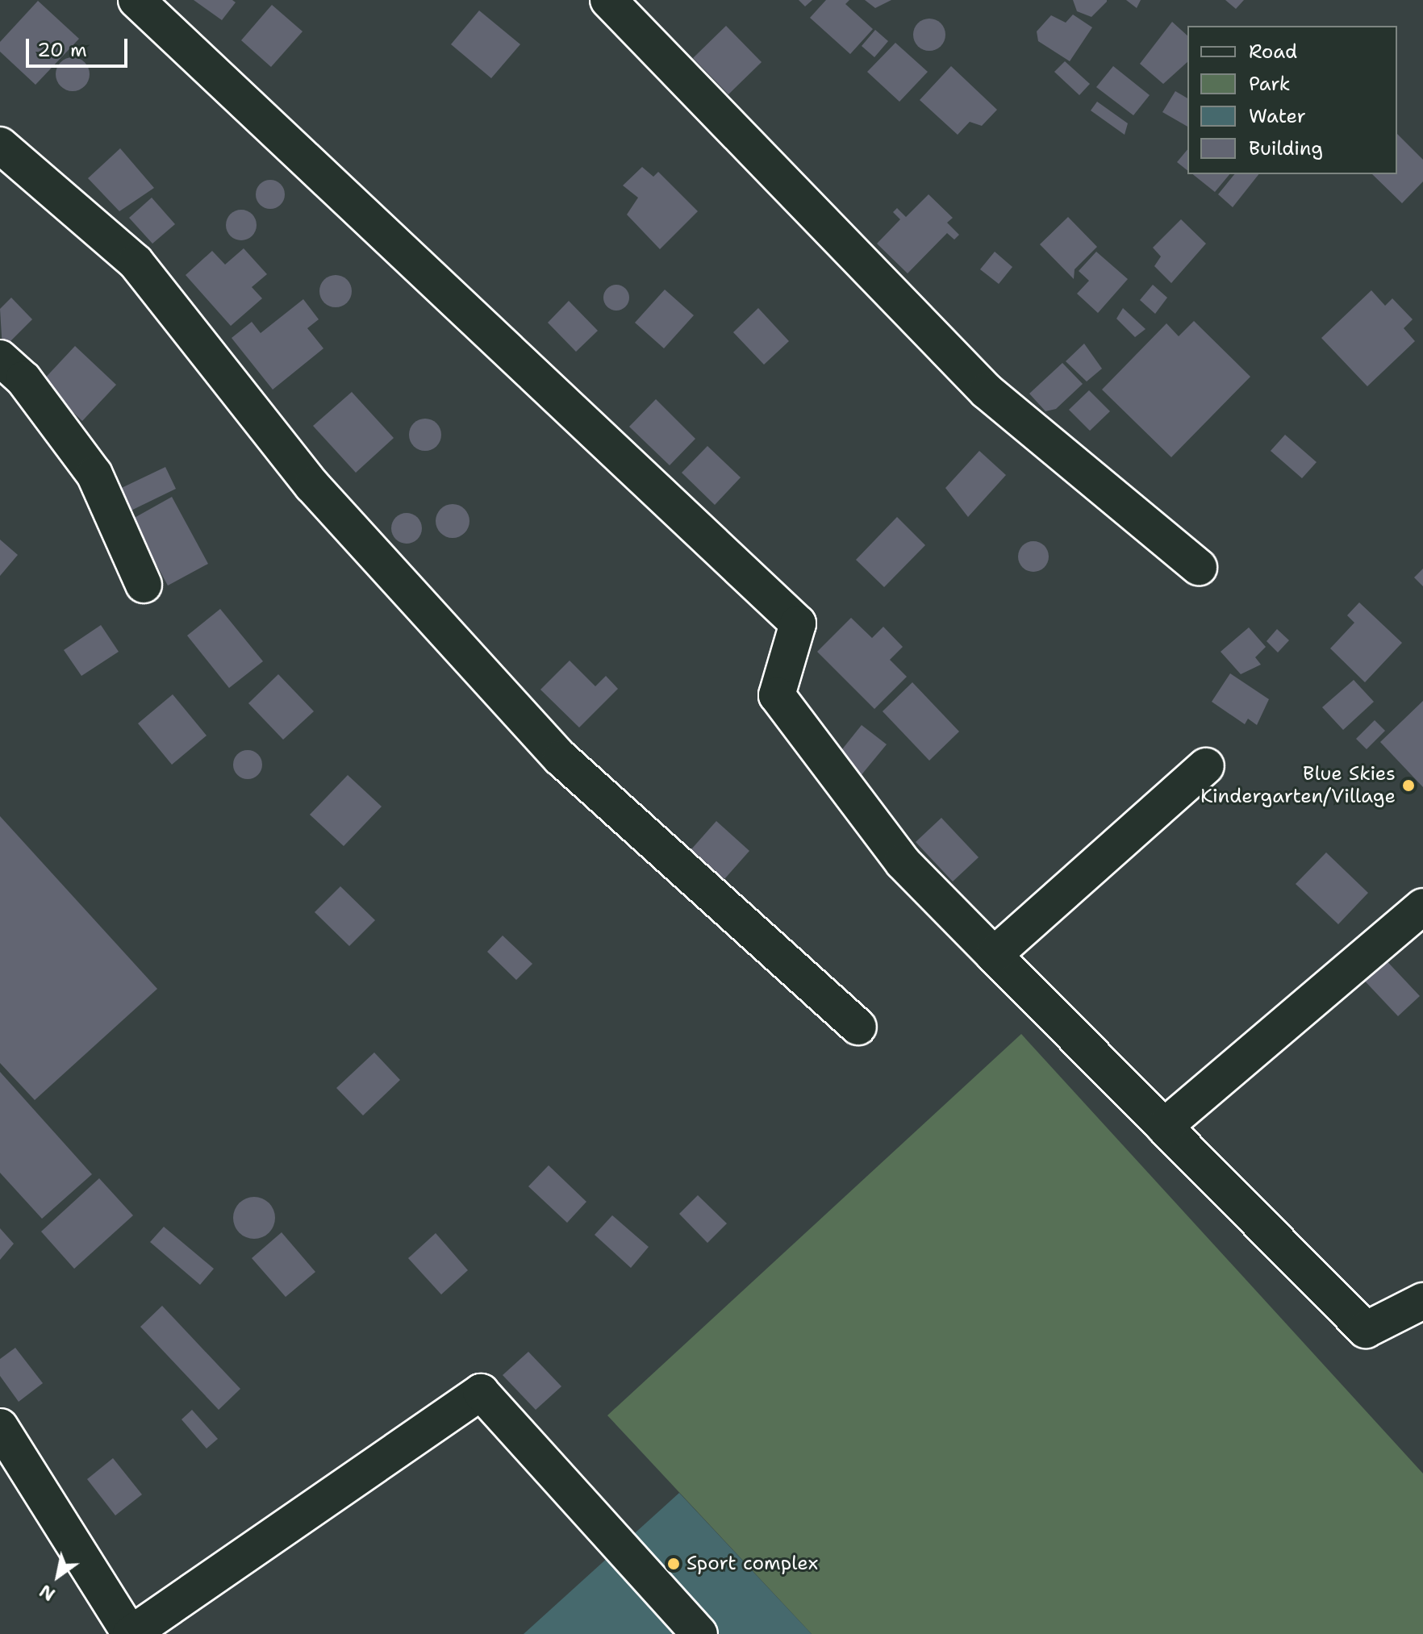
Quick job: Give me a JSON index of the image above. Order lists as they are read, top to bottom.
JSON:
{
  "places": ["Blue Skies Kindergarten/Village", "Sport complex"],
  "legend": [
    "Road",
    "Park",
    "Water",
    "Building"
  ],
  "scale_bar": "20 m",
  "north": "bottom left"
}
